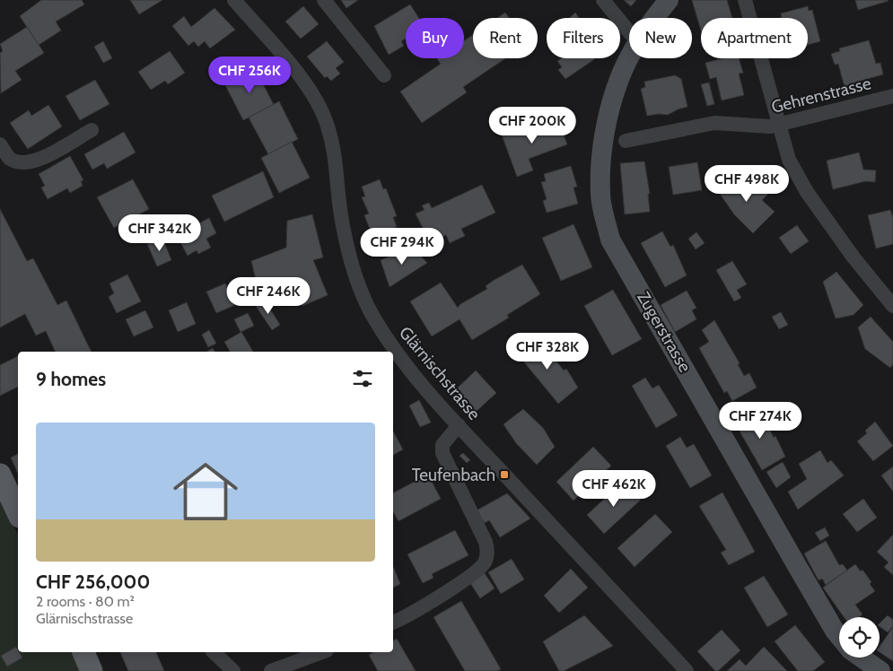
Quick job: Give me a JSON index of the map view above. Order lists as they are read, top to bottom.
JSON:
{
  "streets": {
    "main road": ["Zugerstrasse"],
    "street": ["Gehrenstrasse", "Glärnischstrasse"]
  },
  "places": {
    "transit": ["Teufenbach"]
  },
  "page": {
    "chip": [
      "Buy",
      "Rent",
      "Filters",
      "New",
      "Apartment"
    ],
    "price": [
      "CHF 256K",
      "CHF 200K",
      "CHF 498K",
      "CHF 342K",
      "CHF 294K",
      "CHF 246K",
      "CHF 328K",
      "CHF 274K",
      "CHF 462K"
    ],
    "heading": "9 homes",
    "list": [
      {
        "name": "CHF 256,000",
        "note": "2 rooms · 80 m² · Glärnischstrasse"
      }
    ]
  }
}
